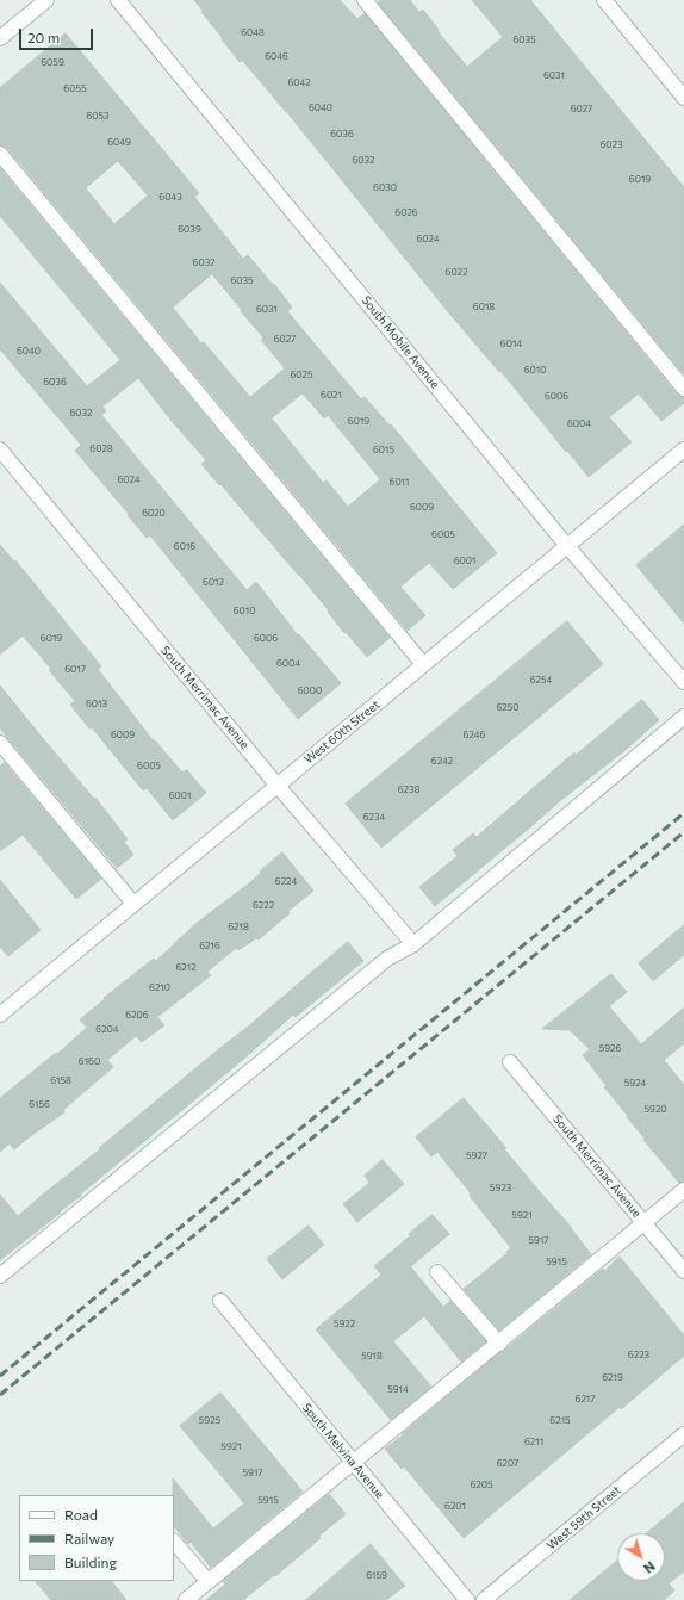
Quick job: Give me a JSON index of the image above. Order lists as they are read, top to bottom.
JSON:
{
  "streets": {
    "street": [
      "South Mobile Avenue",
      "South Merrimac Avenue",
      "West 60th Street",
      "South Melvina Avenue",
      "West 59th Street"
    ]
  },
  "crossings": [
    ["South Mobile Avenue", "West 60th Street"],
    ["South Merrimac Avenue", "West 60th Street"]
  ],
  "house_numbers": [
    "6048",
    "6035",
    "6046",
    "6059",
    "6031",
    "6042",
    "6055",
    "6040",
    "6027",
    "6053",
    "6036",
    "6049",
    "6023",
    "6032",
    "6019",
    "6030",
    "6043",
    "6026",
    "6039",
    "6024",
    "6037",
    "6022",
    "6035",
    "6018",
    "6031",
    "6027",
    "6014",
    "6040",
    "6010",
    "6025",
    "6036",
    "6021",
    "6006",
    "6032",
    "6019",
    "6004",
    "6028",
    "6015",
    "6024",
    "6011",
    "6009",
    "6020",
    "6005",
    "6016",
    "6001",
    "6012",
    "6010",
    "6019",
    "6006",
    "6004",
    "6017",
    "6254",
    "6000",
    "6013",
    "6250",
    "6009",
    "6246",
    "6242",
    "6005",
    "6238",
    "6001",
    "6234",
    "6224",
    "6222",
    "6218",
    "6216",
    "6212",
    "6210",
    "6206",
    "6204",
    "5926",
    "6160",
    "6158",
    "5924",
    "6156",
    "5920",
    "5927",
    "5923",
    "5921",
    "5917",
    "5915",
    "5922",
    "6223",
    "5918",
    "6219",
    "5914",
    "6217",
    "5925",
    "6215",
    "6211",
    "5921",
    "6207",
    "5917",
    "6205",
    "5915",
    "6201",
    "6159"
  ],
  "legend": ["Road", "Railway", "Building"],
  "scale_bar": "20 m",
  "north": "bottom right"
}
